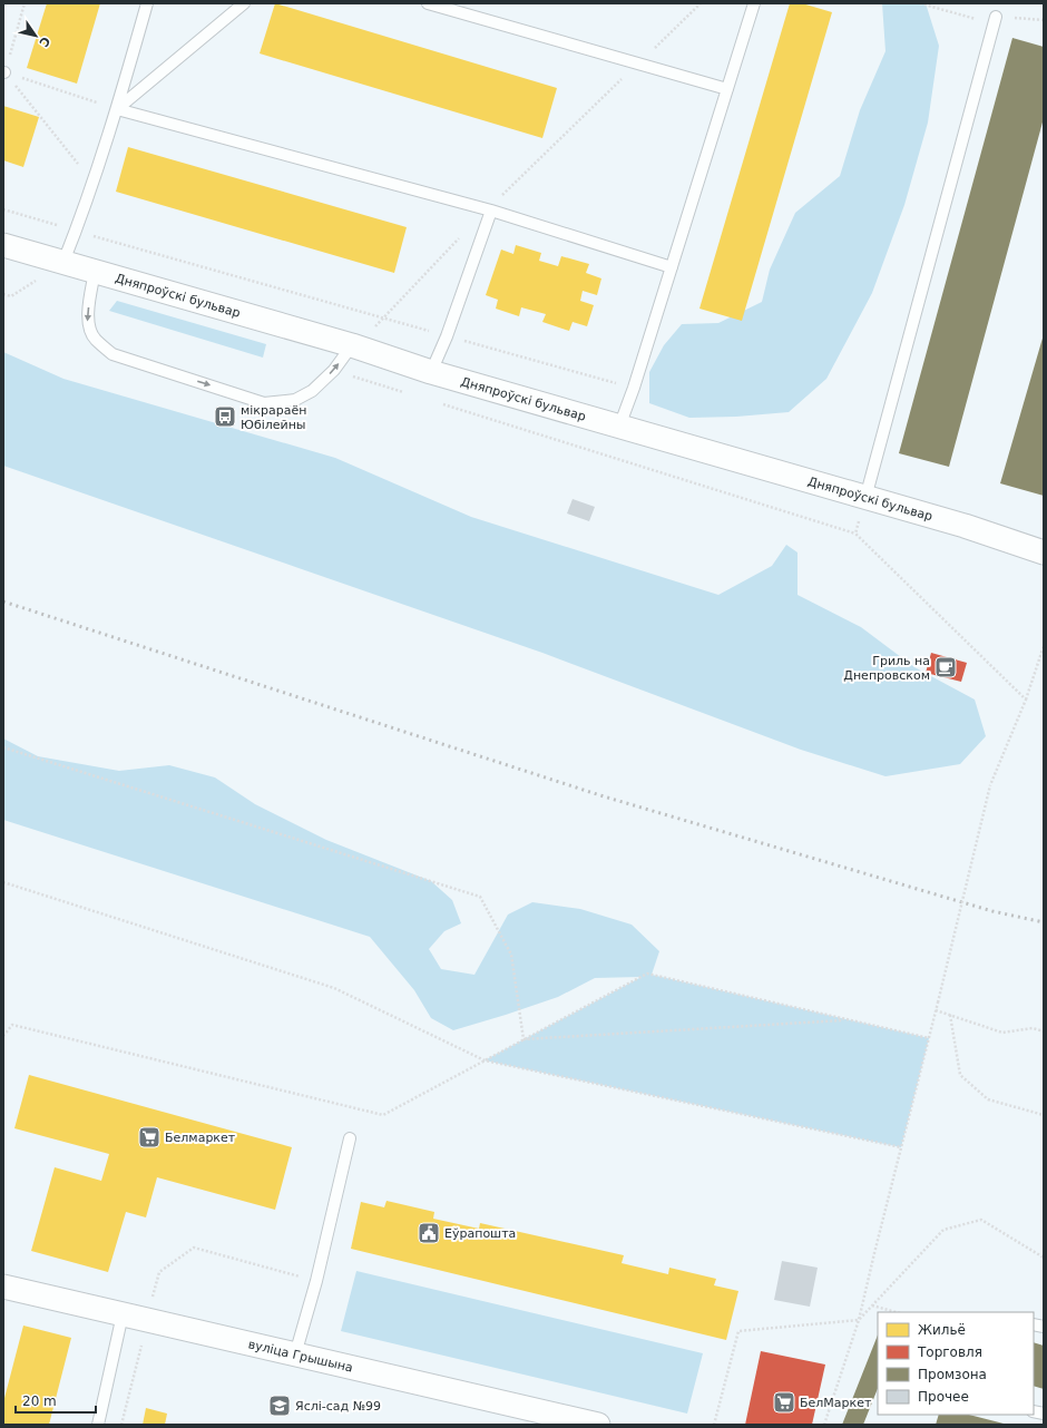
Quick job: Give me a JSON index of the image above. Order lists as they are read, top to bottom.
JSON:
{
  "streets": {
    "street": ["Дняпроўскі бульвар", "вуліца Грышына"]
  },
  "places": {
    "bus stop": ["мікрараён Юбілейны"],
    "cafe": ["Гриль на Днепровском"],
    "supermarket": ["Белмаркет", "БелМаркет"],
    "public building": ["Еўрапошта"],
    "school or university": ["Яслі-сад №99"]
  },
  "legend": [
    "Жильё",
    "Торговля",
    "Промзона",
    "Прочее"
  ],
  "scale_bar": "20 m",
  "north": "bottom right"
}
